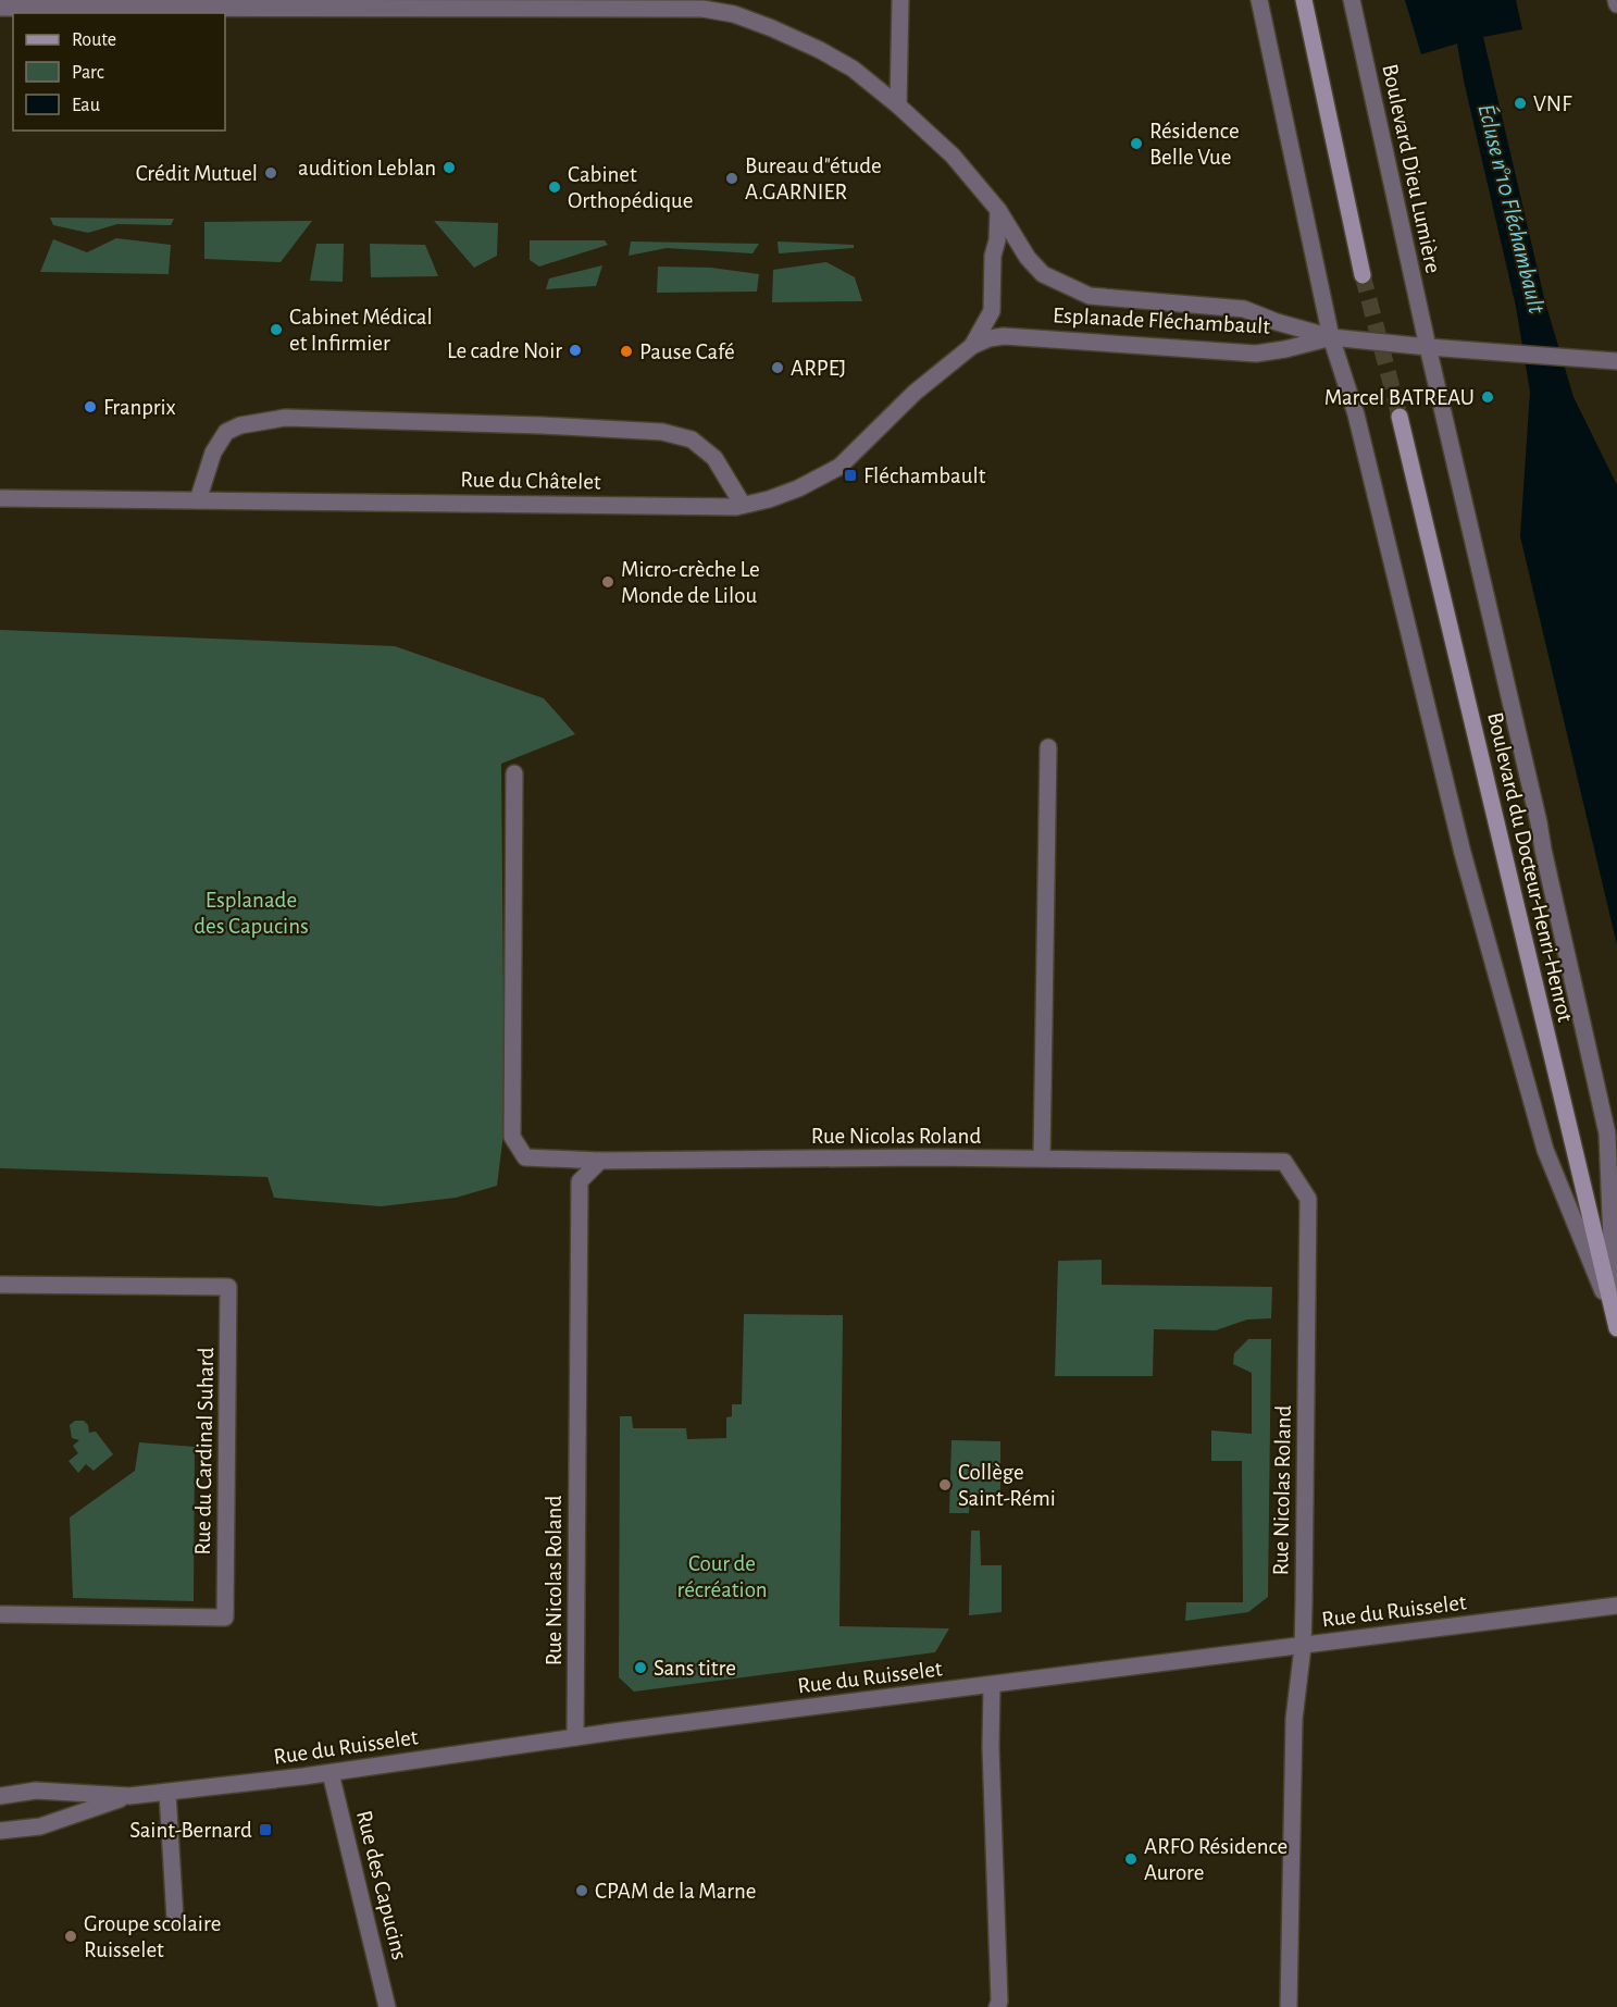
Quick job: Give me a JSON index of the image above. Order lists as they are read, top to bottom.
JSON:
{
  "streets": {
    "main road": ["Boulevard du Docteur-Henri-Henrot"],
    "street": [
      "Boulevard Dieu Lumière",
      "Esplanade Fléchambault",
      "Rue du Châtelet",
      "Rue Nicolas Roland",
      "Rue du Cardinal Suhard",
      "Rue du Ruisselet",
      "Rue des Capucins"
    ]
  },
  "crossings": [
    ["Boulevard Dieu Lumière", "Boulevard du Docteur-Henri-Henrot"],
    ["Esplanade Fléchambault", "Rue du Châtelet"],
    ["Rue Nicolas Roland", "Rue du Ruisselet"],
    ["Rue du Ruisselet", "Rue des Capucins"]
  ],
  "water": ["Écluse n°10 Fléchambault"],
  "parks": ["Esplanade des Capucins", "Cour de récréation"],
  "places": {
    "other": [
      "VNF",
      "Résidence Belle Vue",
      "audition Leblan",
      "Crédit Mutuel",
      "Bureau d\"étude A.GARNIER",
      "Cabinet Orthopédique",
      "Cabinet Médical et Infirmier",
      "Le cadre Noir",
      "Pause Café",
      "ARPEJ",
      "Marcel BATREAU",
      "Franprix",
      "Micro-crèche Le Monde de Lilou",
      "Collège Saint-Rémi",
      "Sans titre",
      "ARFO Résidence Aurore",
      "CPAM de la Marne",
      "Groupe scolaire Ruisselet"
    ],
    "transit": ["Fléchambault", "Saint-Bernard"]
  },
  "legend": ["Route", "Parc", "Eau"]
}
